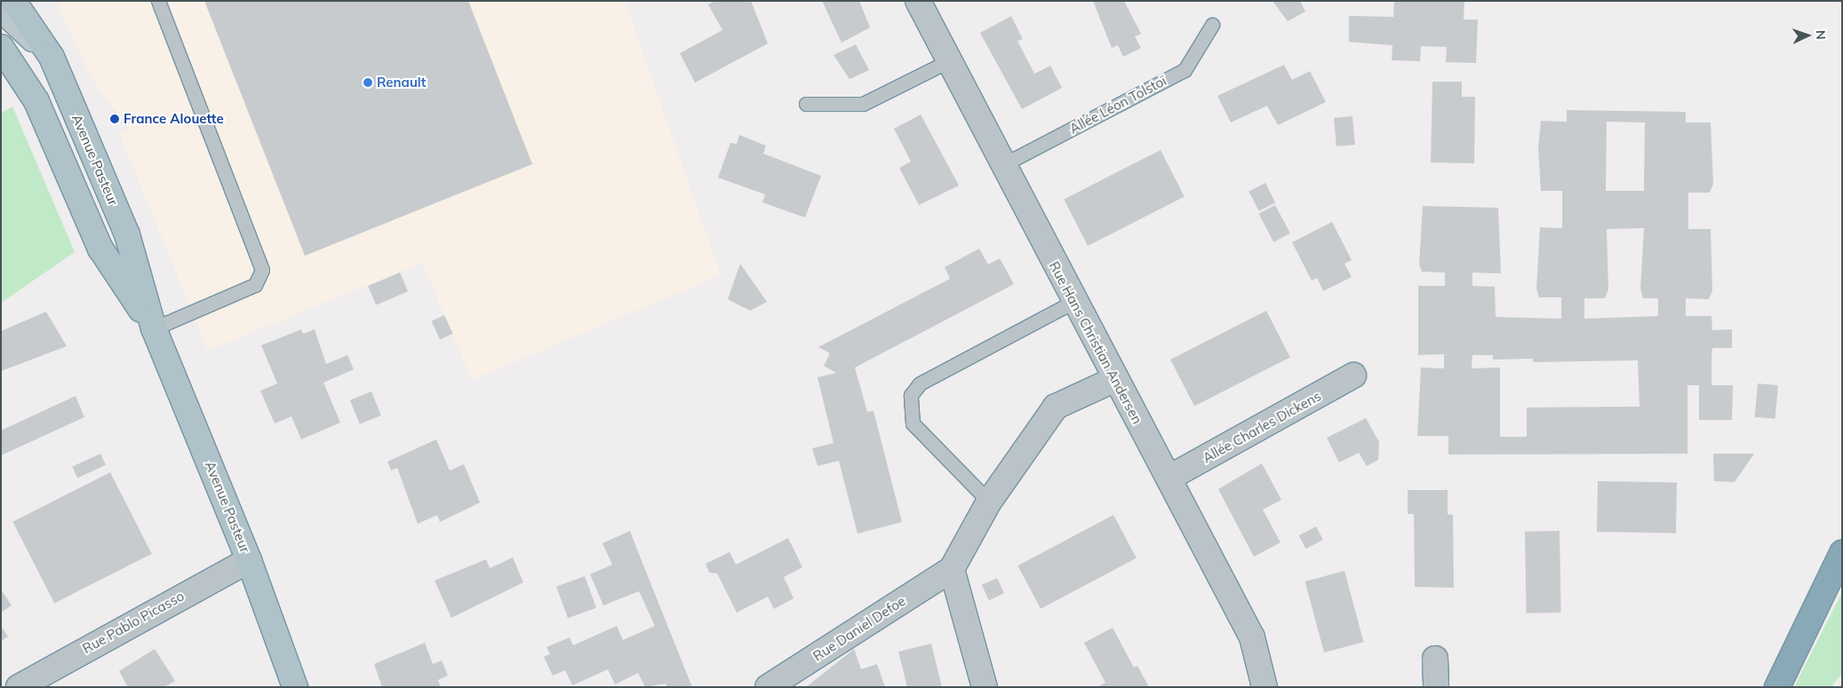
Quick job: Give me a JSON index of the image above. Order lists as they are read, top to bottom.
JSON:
{
  "streets": {
    "main road": ["Avenue Pasteur"],
    "street": [
      "Rue Hans Christian Andersen",
      "Allée Charles Dickens",
      "Rue Pablo Picasso",
      "Rue Daniel Defoe"
    ],
    "lane": ["Allée Léon Tolstoï"]
  },
  "crossings": [
    ["Allée Léon Tolstoï", "Rue Hans Christian Andersen"],
    ["Avenue Pasteur", "Rue Pablo Picasso"],
    ["Rue Hans Christian Andersen", "Allée Charles Dickens"]
  ],
  "places": ["Renault", "France Alouette"],
  "north": "right"
}
